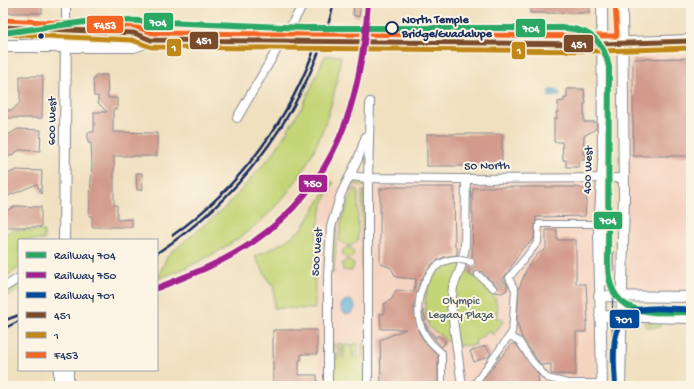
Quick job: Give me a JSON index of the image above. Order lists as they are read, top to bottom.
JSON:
{
  "streets": {
    "street": [
      "600 West",
      "50 North",
      "400 West",
      "500 West"
    ]
  },
  "crossings": [
    ["50 North", "400 West"],
    ["50 North", "500 West"]
  ],
  "parks": ["Olympic Legacy Plaza"],
  "places": ["North Temple Bridge/Guadalupe"],
  "lines": [
    "rail line 750",
    "transit line F453",
    "rail line 704",
    "transit line 451",
    "transit line 1",
    "rail line 701"
  ],
  "legend": [
    "Railway 704",
    "Railway 750",
    "Railway 701",
    "451",
    "1",
    "F453"
  ]
}
